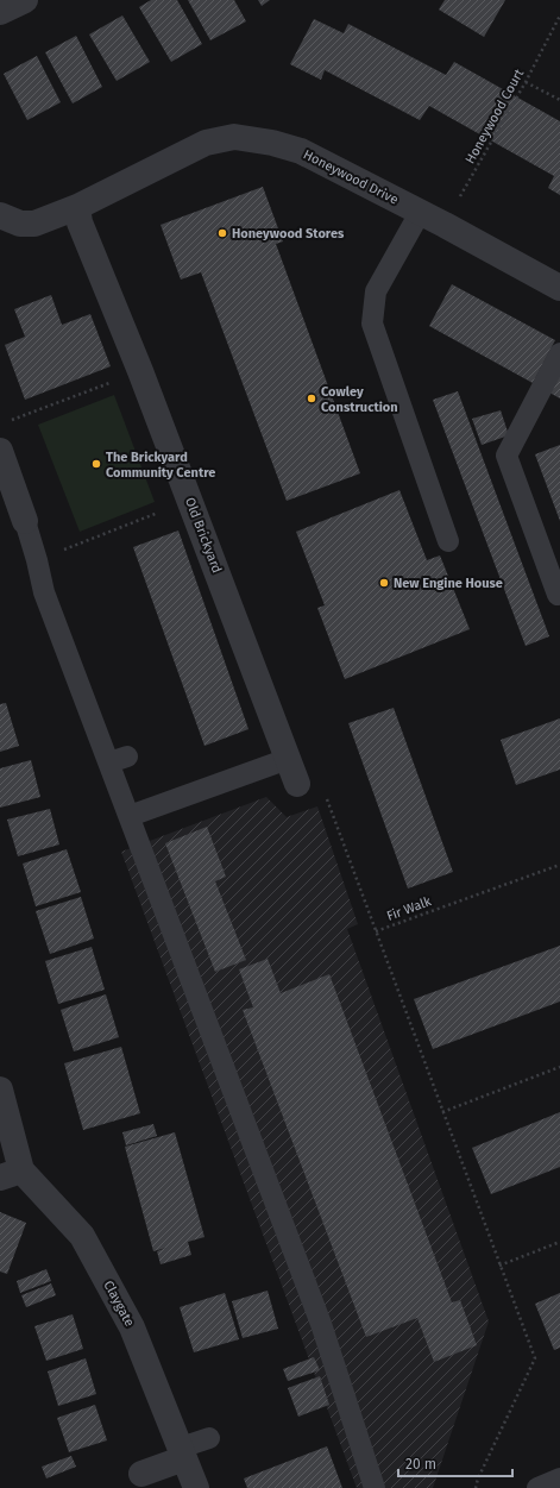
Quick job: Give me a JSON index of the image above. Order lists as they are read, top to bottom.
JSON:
{
  "streets": {
    "street": ["Honeywood Drive", "Old Brickyard", "Claygate"],
    "path": ["Honeywood Court", "Fir Walk"]
  },
  "crossings": [
    ["Honeywood Court", "Honeywood Drive"],
    ["Honeywood Drive", "Old Brickyard"],
    ["Old Brickyard", "Fir Walk"]
  ],
  "places": [
    "Honeywood Stores",
    "Cowley Construction",
    "The Brickyard Community Centre",
    "New Engine House"
  ],
  "scale_bar": "20 m"
}
